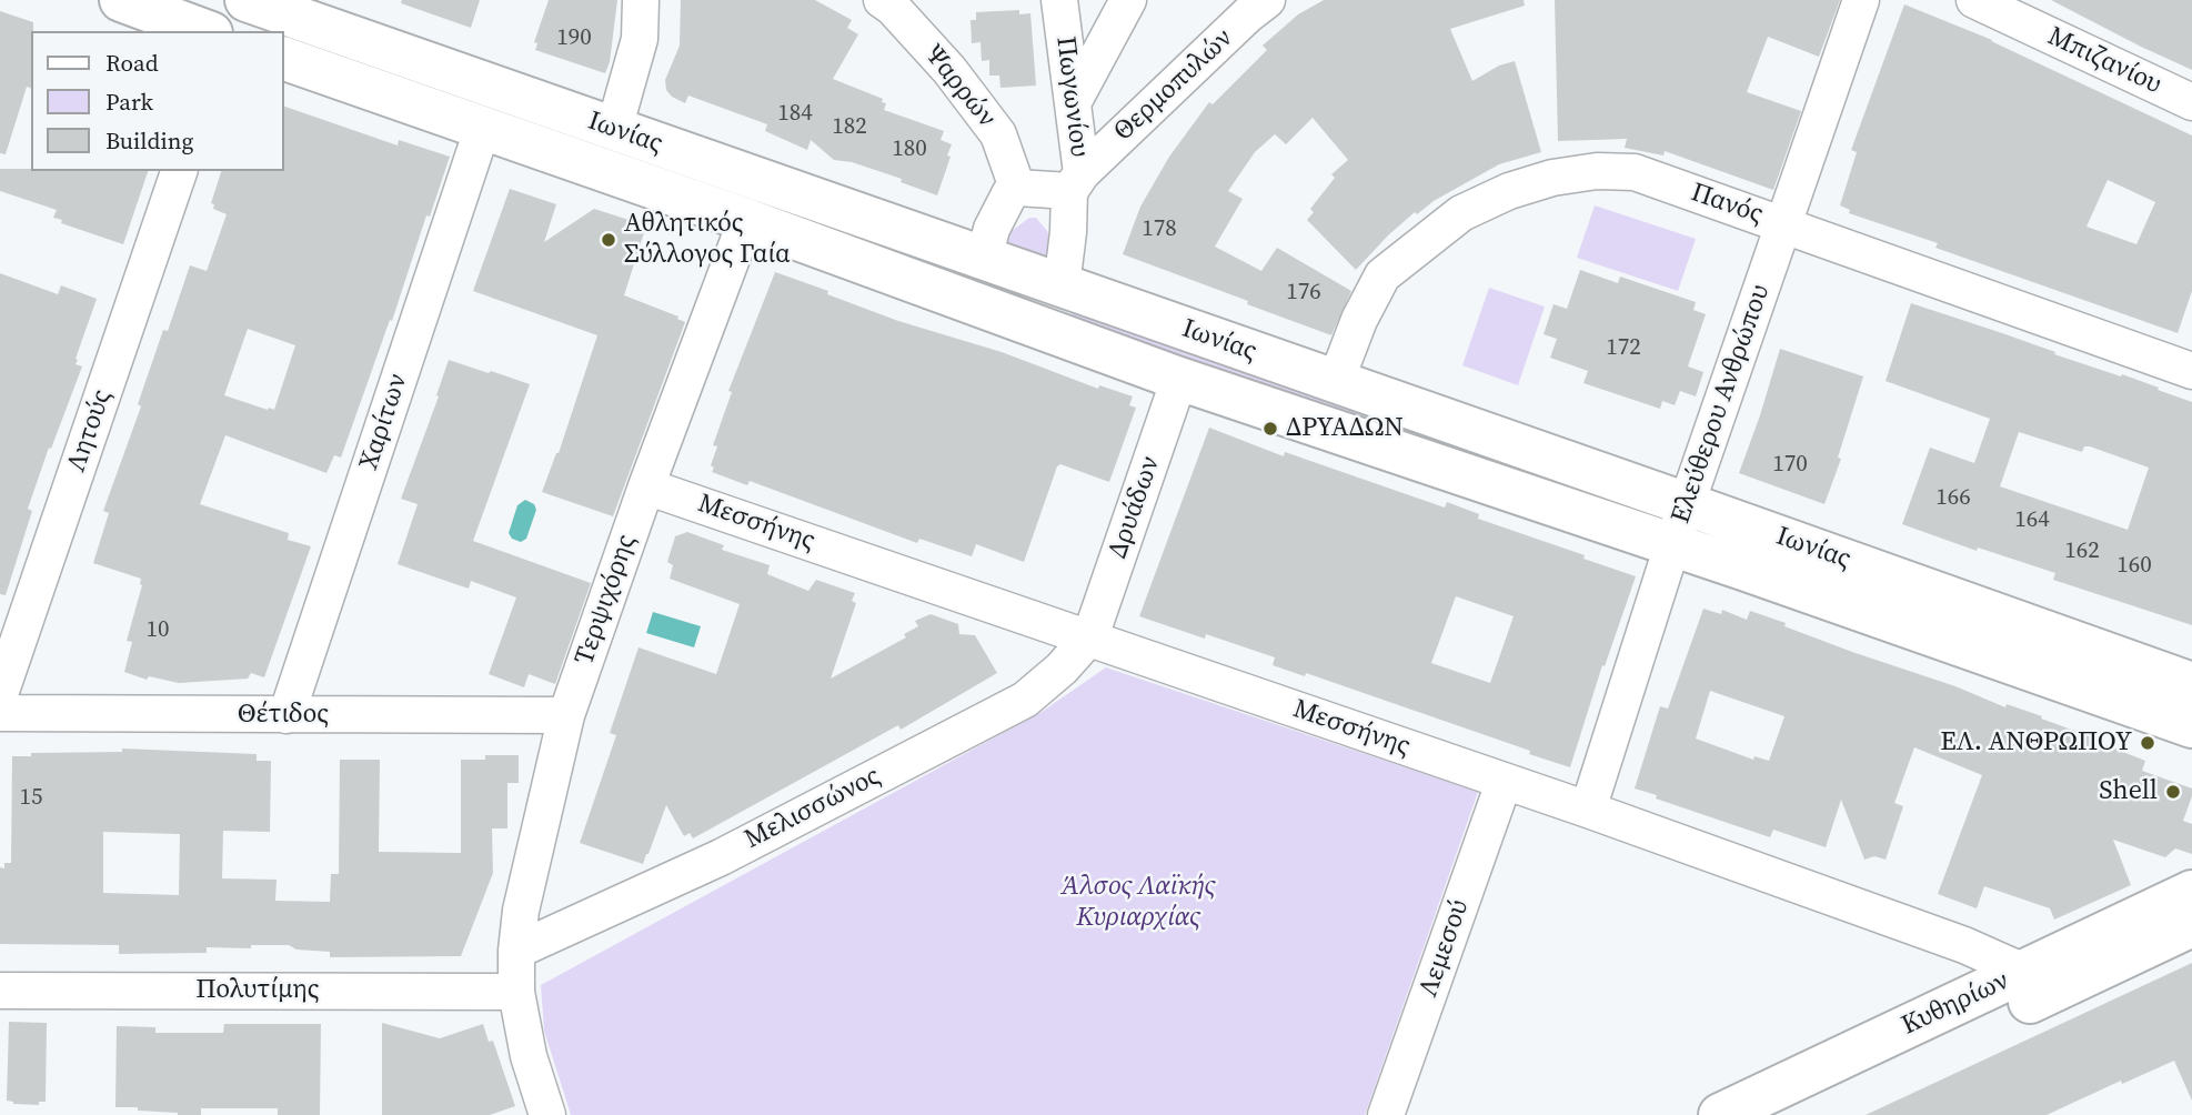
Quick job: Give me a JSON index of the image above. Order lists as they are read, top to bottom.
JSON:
{
  "streets": {
    "street": [
      "Μπιζανίου",
      "Θερμοπυλών",
      "Ψαρρών",
      "Πωγωνίου",
      "Ιωνίας",
      "Πανός",
      "Ελεύθερου Ανθρώπου",
      "Χαρίτων",
      "Λητούς",
      "Δρυάδων",
      "Μεσσήνης",
      "Τερψιχόρης",
      "Θέτιδος",
      "Μελισσώνος",
      "Λεμεσού",
      "Πολυτίμης",
      "Κυθηρίων"
    ]
  },
  "crossings": [
    ["Θερμοπυλών", "Πωγωνίου"],
    ["Πωγωνίου", "Ιωνίας"],
    ["Ιωνίας", "Πανός"],
    ["Ιωνίας", "Ελεύθερου Ανθρώπου"],
    ["Ιωνίας", "Χαρίτων"],
    ["Ιωνίας", "Δρυάδων"],
    ["Ιωνίας", "Τερψιχόρης"],
    ["Πανός", "Ελεύθερου Ανθρώπου"],
    ["Ελεύθερου Ανθρώπου", "Μεσσήνης"],
    ["Χαρίτων", "Θέτιδος"],
    ["Δρυάδων", "Μεσσήνης"],
    ["Δρυάδων", "Μελισσώνος"],
    ["Μεσσήνης", "Τερψιχόρης"],
    ["Μεσσήνης", "Μελισσώνος"],
    ["Μεσσήνης", "Λεμεσού"],
    ["Μεσσήνης", "Κυθηρίων"],
    ["Τερψιχόρης", "Θέτιδος"],
    ["Τερψιχόρης", "Μελισσώνος"],
    ["Τερψιχόρης", "Πολυτίμης"]
  ],
  "parks": ["Άλσος Λαϊκής Κυριαρχίας"],
  "places": [
    "Αθλητικός Σύλλογος Γαία",
    "ΔΡΥΑΔΩΝ",
    "ΕΛ. ΑΝΘΡΩΠΟΥ",
    "Shell"
  ],
  "house_numbers": [
    "190",
    "184",
    "182",
    "180",
    "178",
    "176",
    "172",
    "170",
    "166",
    "164",
    "162",
    "160",
    "10",
    "15"
  ],
  "legend": ["Road", "Park", "Building"]
}
